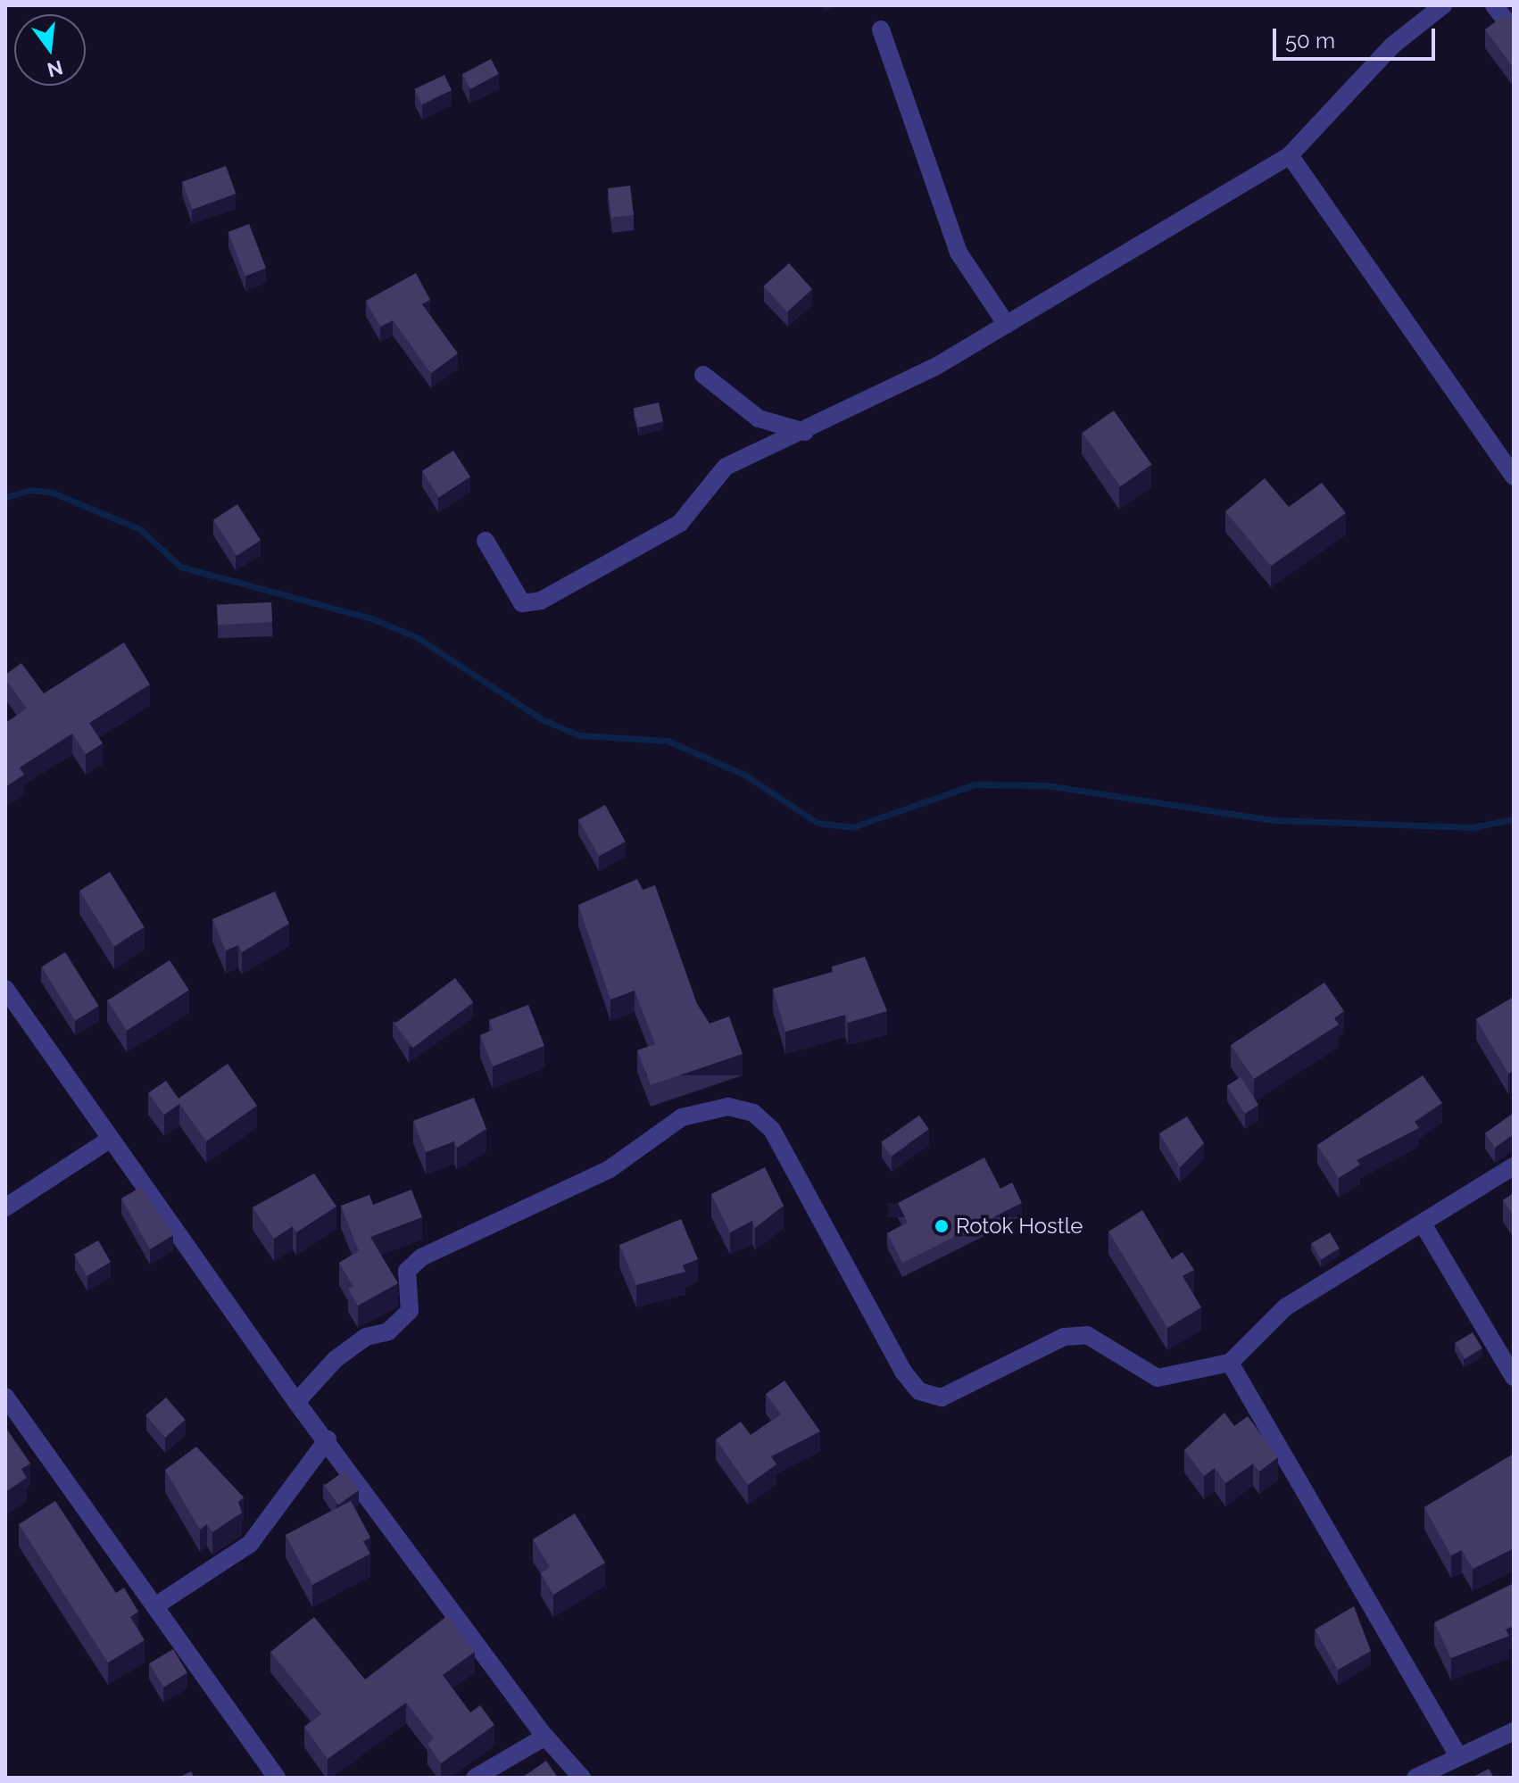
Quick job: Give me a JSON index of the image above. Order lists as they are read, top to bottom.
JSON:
{
  "places": ["Rotok Hostle"],
  "scale_bar": "50 m",
  "north": "bottom"
}
